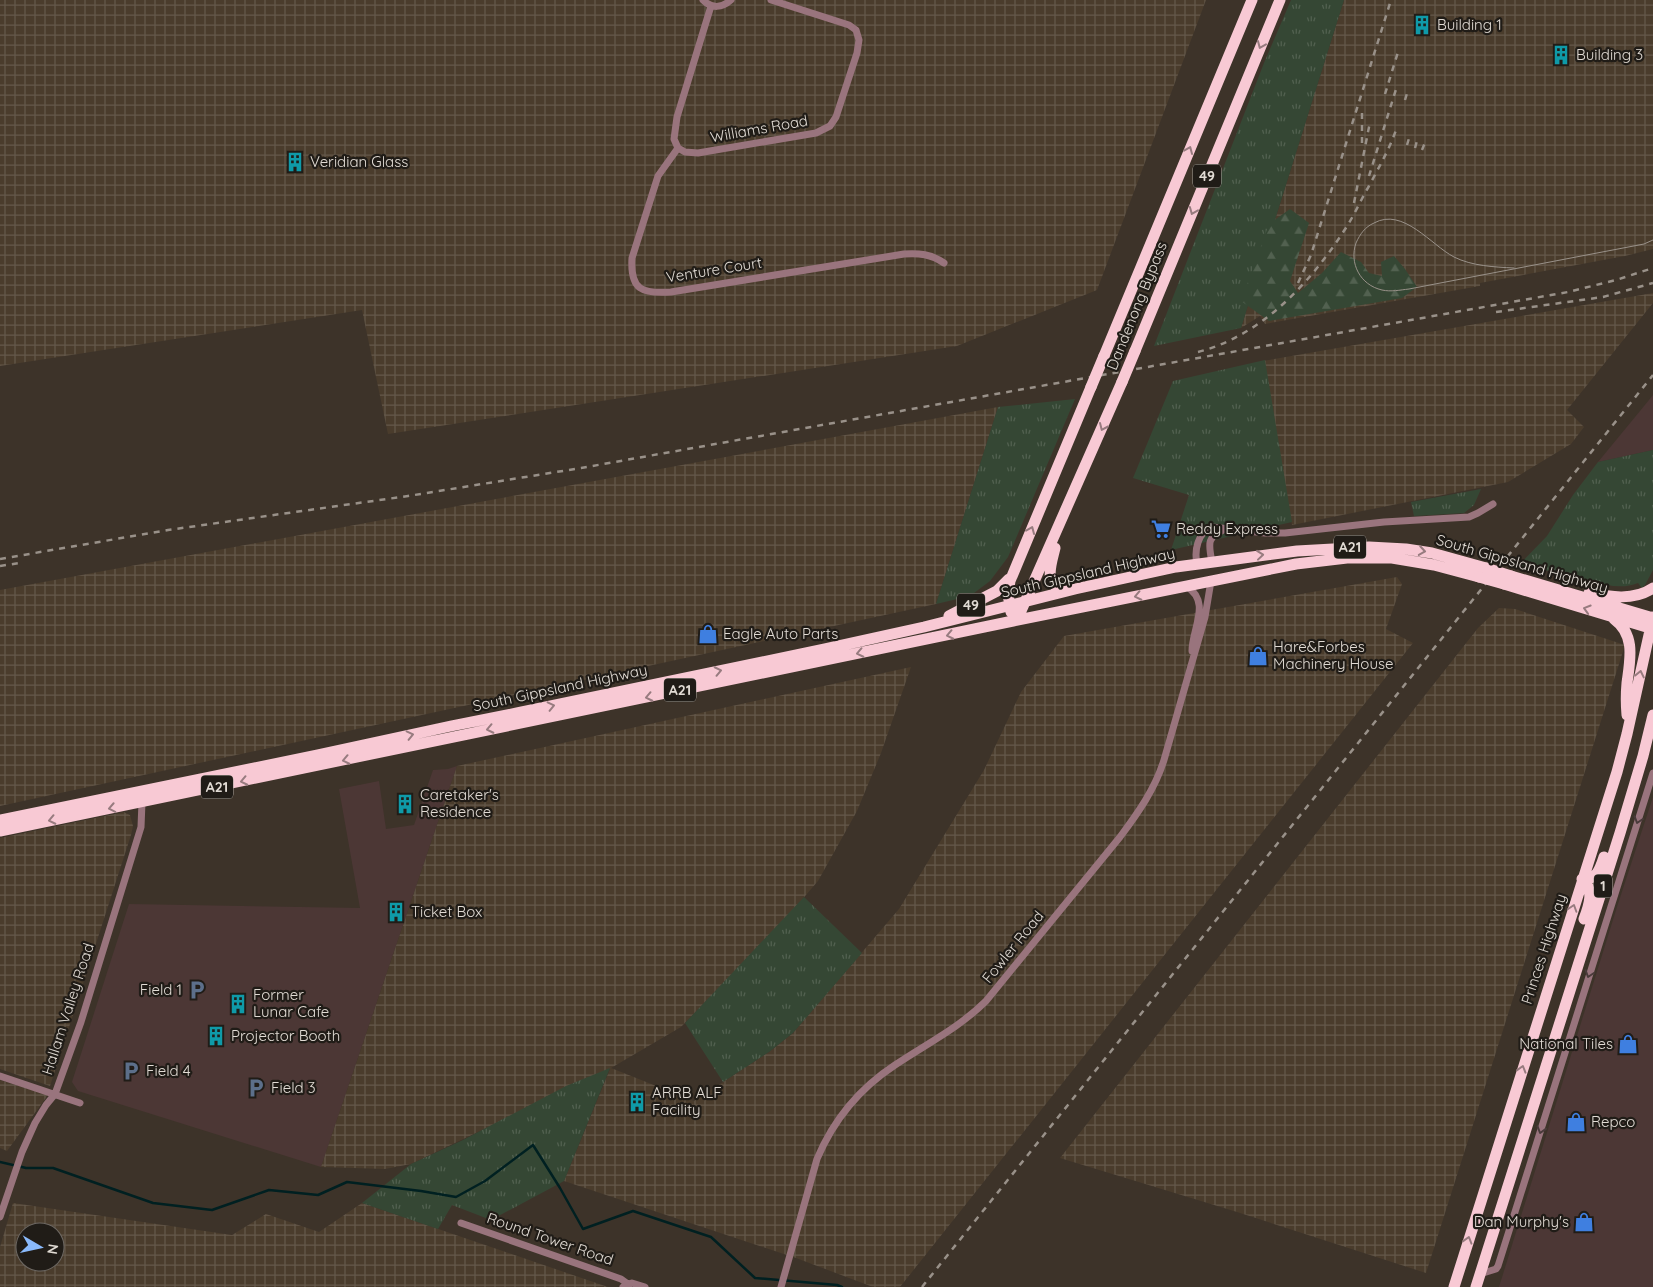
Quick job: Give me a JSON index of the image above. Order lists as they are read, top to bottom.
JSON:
{
  "streets": {
    "highway": [
      "49",
      "Dandenong Bypass",
      "A21",
      "South Gippsland Highway",
      "1",
      "Princes Highway"
    ],
    "street": [
      "Williams Road",
      "Venture Court",
      "Fowler Road",
      "Hallam Valley Road",
      "Round Tower Road"
    ]
  },
  "crossings": [
    ["Williams Road", "Venture Court"],
    ["49", "Dandenong Bypass"],
    ["49", "South Gippsland Highway"],
    ["Dandenong Bypass", "South Gippsland Highway"],
    ["South Gippsland Highway", "Fowler Road"],
    ["South Gippsland Highway", "Princes Highway"],
    ["South Gippsland Highway", "Hallam Valley Road"]
  ],
  "places": {
    "building": [
      "Building 1",
      "Building 3",
      "Veridian Glass",
      "Caretaker's Residence",
      "Ticket Box",
      "Former Lunar Cafe",
      "Projector Booth",
      "ARRB ALF Facility"
    ],
    "supermarket": ["Reddy Express"],
    "shop": [
      "Eagle Auto Parts",
      "Hare&Forbes Machinery House",
      "National Tiles",
      "Repco",
      "Dan Murphy's"
    ],
    "parking": ["Field 1", "Field 4", "Field 3"]
  },
  "north": "right"
}
